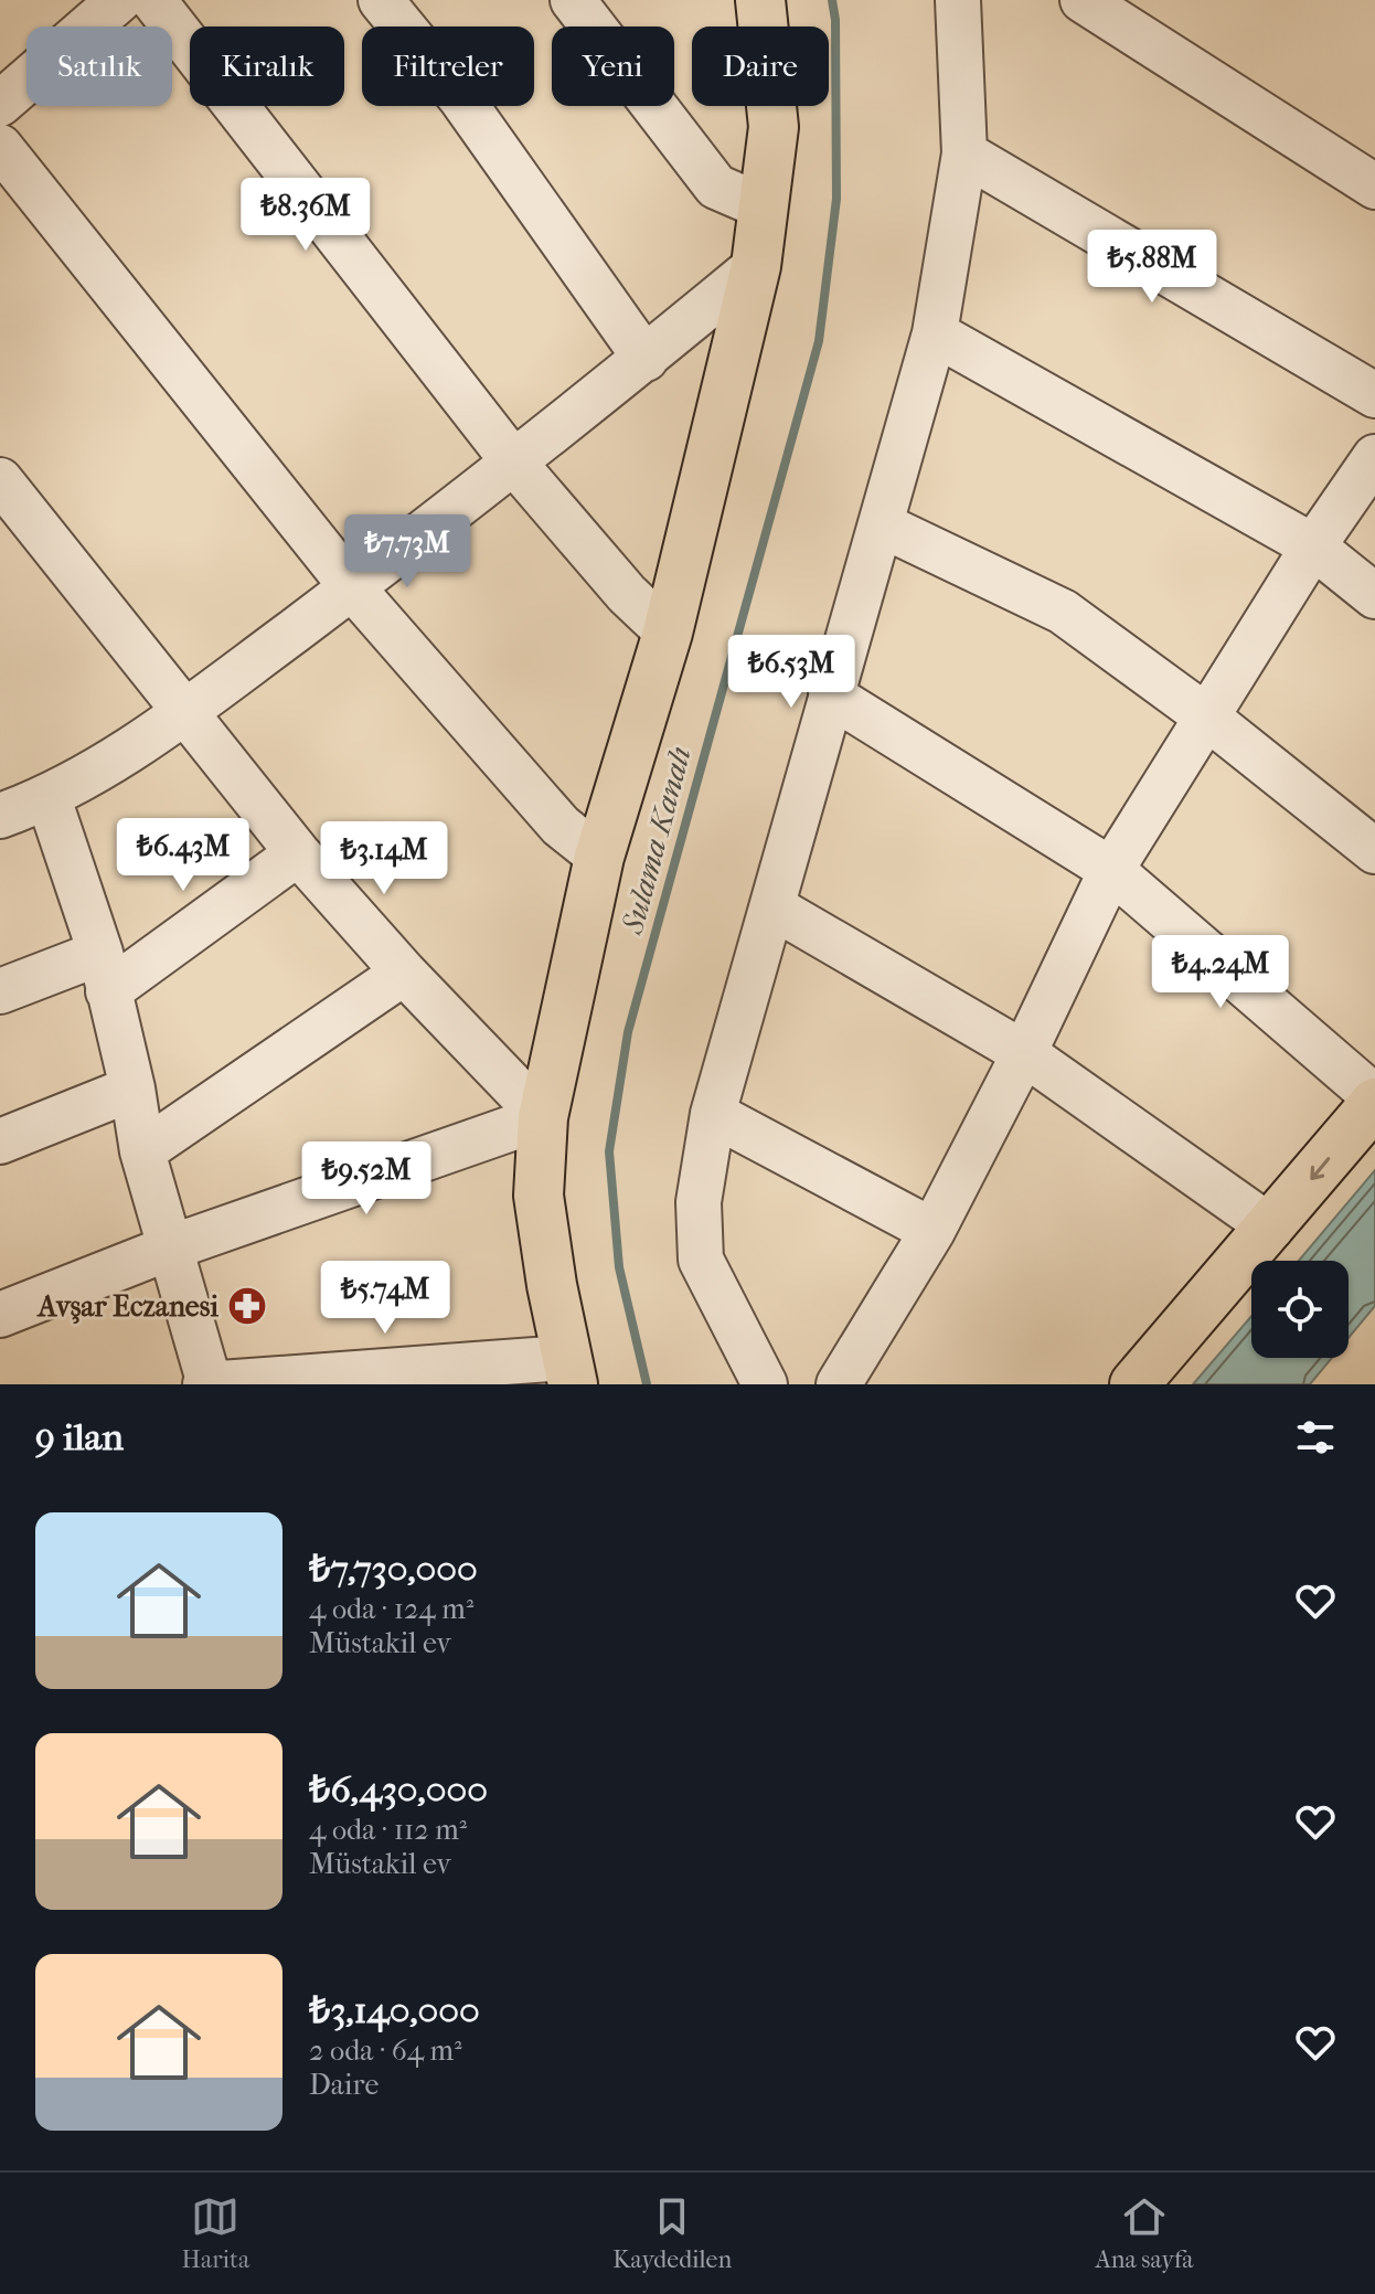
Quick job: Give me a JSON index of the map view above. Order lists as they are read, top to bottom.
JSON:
{
  "water": ["Sulama Kanalı"],
  "places": {
    "pharmacy": ["Avşar Eczanesi"]
  },
  "page": {
    "chip": [
      "Satılık",
      "Kiralık",
      "Filtreler",
      "Yeni",
      "Daire"
    ],
    "price": [
      "₺8.36M",
      "₺5.88M",
      "₺7.73M",
      "₺6.53M",
      "₺6.43M",
      "₺3.14M",
      "₺4.24M",
      "₺9.52M",
      "₺5.74M"
    ],
    "heading": "9 ilan",
    "list": [
      {
        "name": "₺7,730,000",
        "note": "4 oda · 124 m² · Müstakil ev"
      },
      {
        "name": "₺6,430,000",
        "note": "4 oda · 112 m² · Müstakil ev"
      },
      {
        "name": "₺3,140,000",
        "note": "2 oda · 64 m² · Daire"
      }
    ],
    "tabs": ["Harita", "Kaydedilen", "Ana sayfa"]
  }
}
